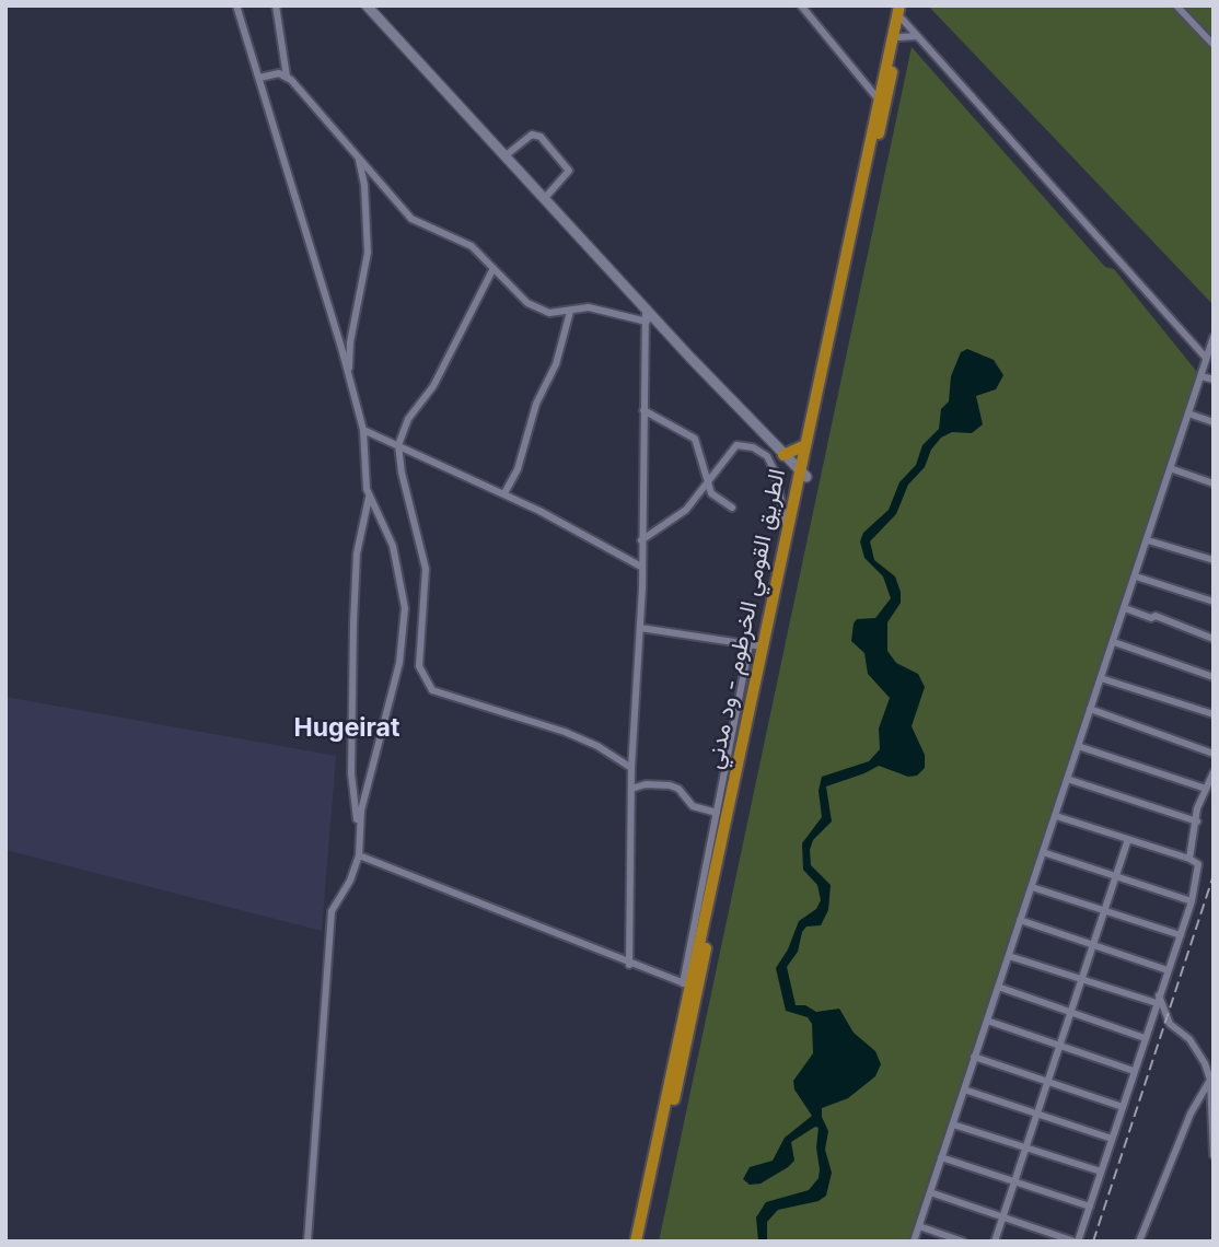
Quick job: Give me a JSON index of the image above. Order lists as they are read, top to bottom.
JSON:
{
  "streets": {
    "highway": ["الطريق القومي الخرطوم - ود مدني"]
  },
  "districts": ["Hugeirat"]
}
